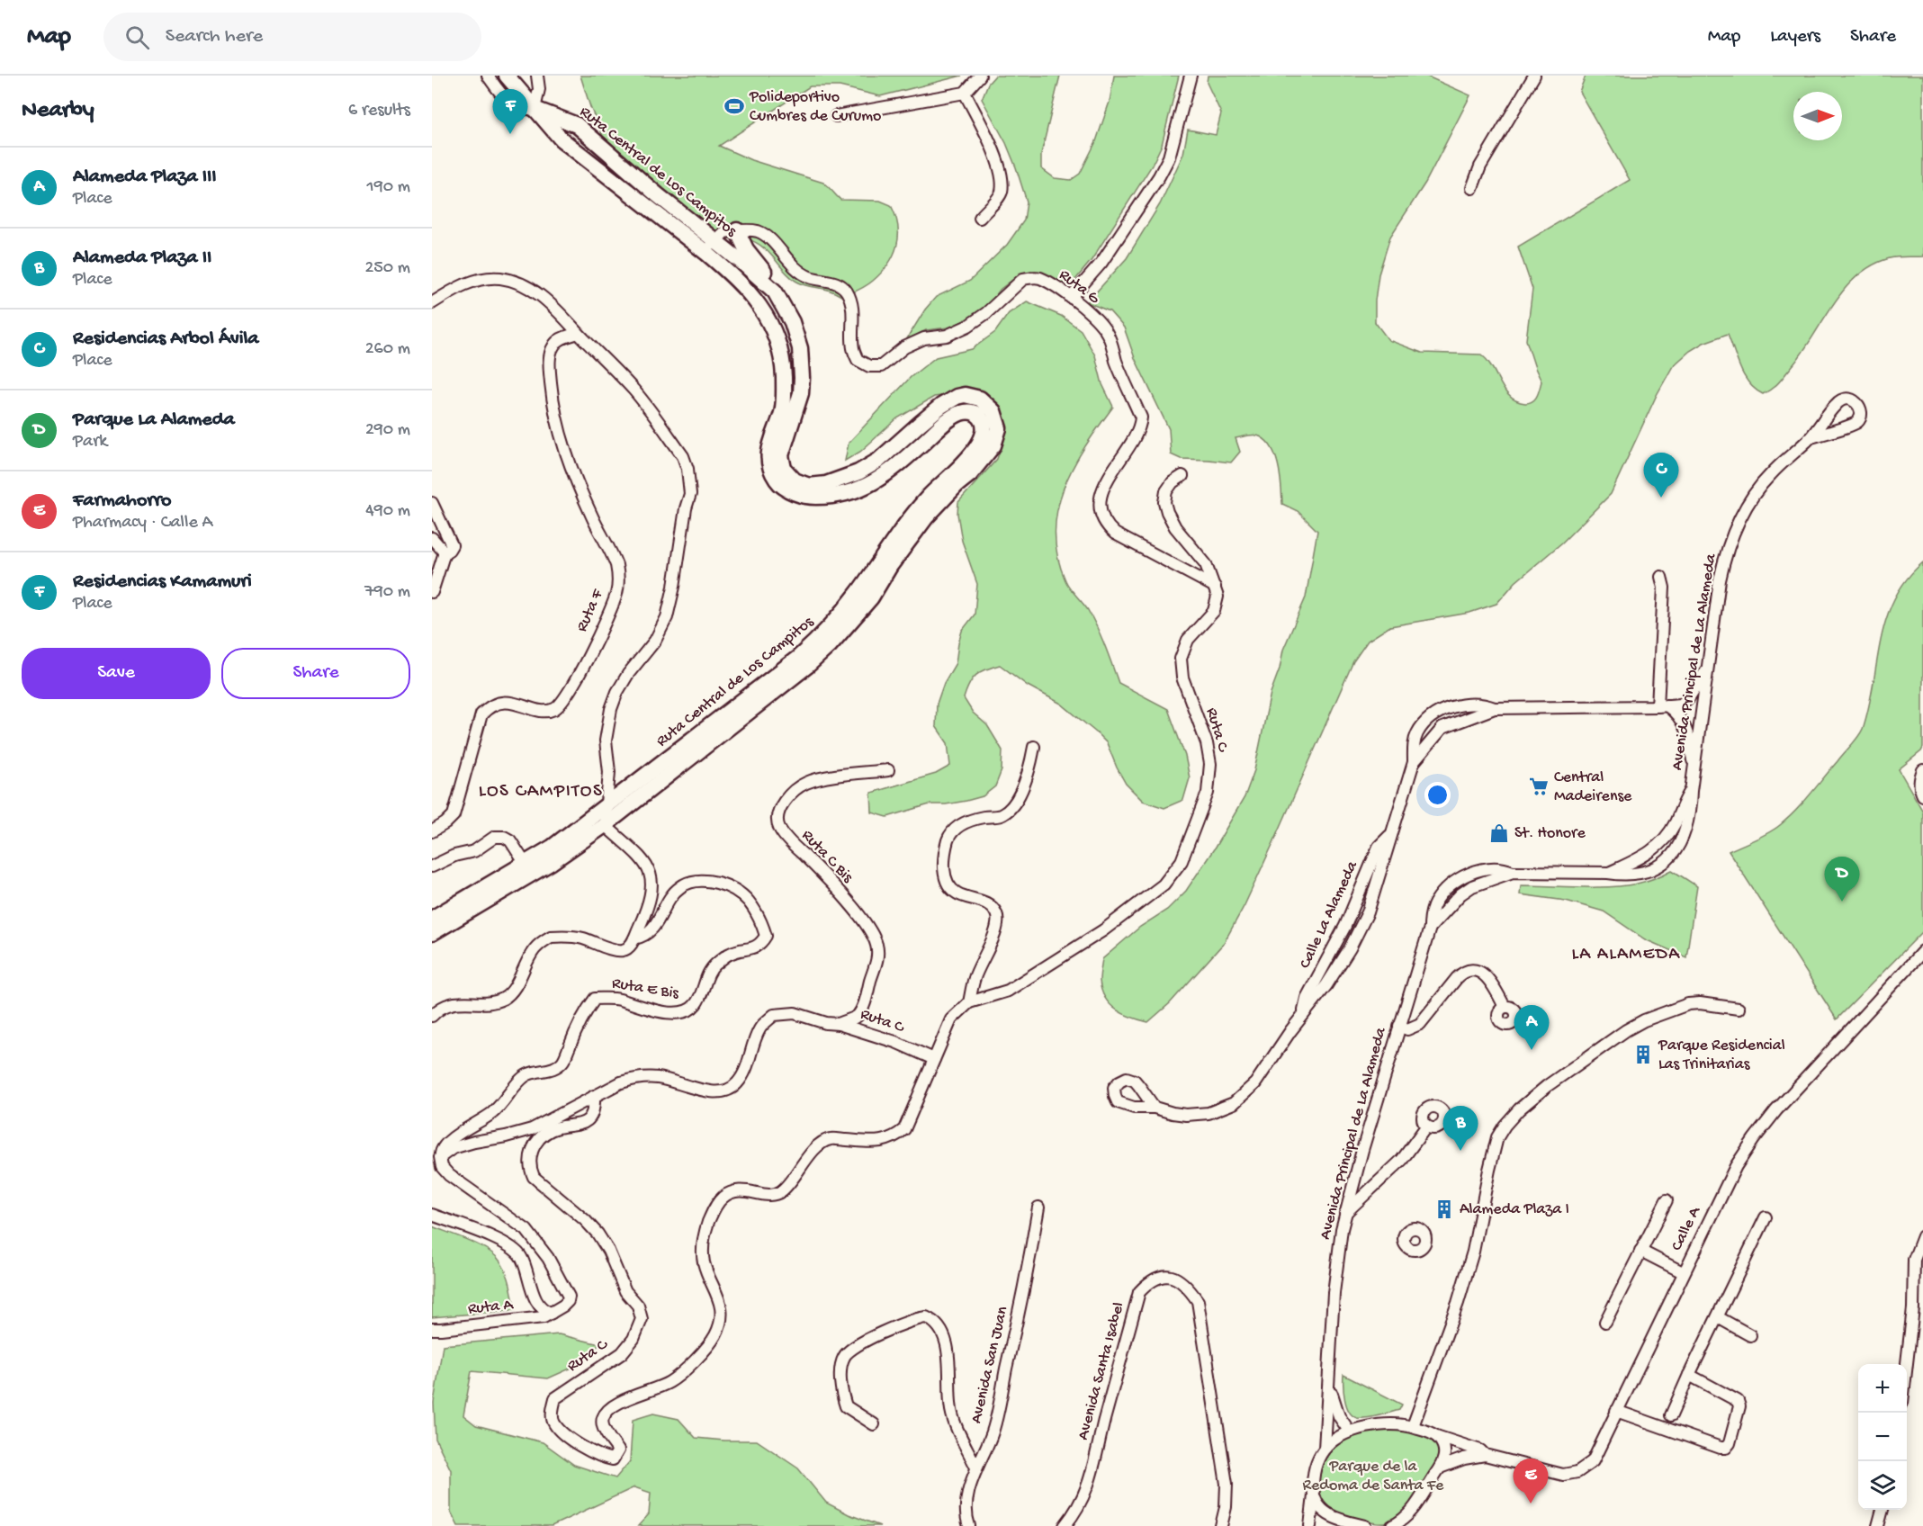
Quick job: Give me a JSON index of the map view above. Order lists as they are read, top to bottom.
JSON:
{
  "streets": {
    "main road": ["Ruta Central de Los Campitos"],
    "street": [
      "Ruta G",
      "Ruta F",
      "Avenida Principal de La Alameda",
      "Ruta C",
      "Ruta C Bis",
      "Calle La Alameda",
      "Ruta E Bis",
      "Calle A",
      "Ruta A",
      "Avenida San Juan",
      "Avenida Santa Isabel"
    ]
  },
  "crossings": [
    ["Ruta G", "Ruta C"],
    ["Avenida Principal de La Alameda", "Calle La Alameda"],
    ["Avenida Principal de La Alameda", "Calle A"],
    ["Ruta C", "Ruta C Bis"]
  ],
  "districts": ["LOS CAMPITOS", "LA ALAMEDA"],
  "parks": ["Parque de la Redoma de Santa Fe"],
  "places": {
    "sports": ["Polideportivo Cumbres de Curumo"],
    "supermarket": ["Central Madeirense"],
    "shop": ["St. Honore"],
    "building": ["Parque Residencial Las Trinitarias", "Alameda Plaza I"]
  },
  "north": "right",
  "page": {
    "header": "Map",
    "search": "Search here",
    "nav": ["Map", "Layers", "Share"],
    "heading": ["Nearby", "6 results"],
    "pins": [
      "F",
      "C",
      "D",
      "A",
      "B",
      "E"
    ],
    "list": [
      {
        "mark": "A",
        "name": "Alameda Plaza III",
        "note": "Place",
        "value": "190 m"
      },
      {
        "mark": "B",
        "name": "Alameda Plaza II",
        "note": "Place",
        "value": "250 m"
      },
      {
        "mark": "C",
        "name": "Residencias Arbol Ávila",
        "note": "Place",
        "value": "260 m"
      },
      {
        "mark": "D",
        "name": "Parque La Alameda",
        "note": "Park",
        "value": "290 m"
      },
      {
        "mark": "E",
        "name": "Farmahorro",
        "note": "Pharmacy · Calle A",
        "value": "490 m"
      },
      {
        "mark": "F",
        "name": "Residencias Kamamuri",
        "note": "Place",
        "value": "790 m"
      }
    ],
    "buttons": ["Save", "Share"],
    "map_buttons": ["+", "−"]
  }
}
